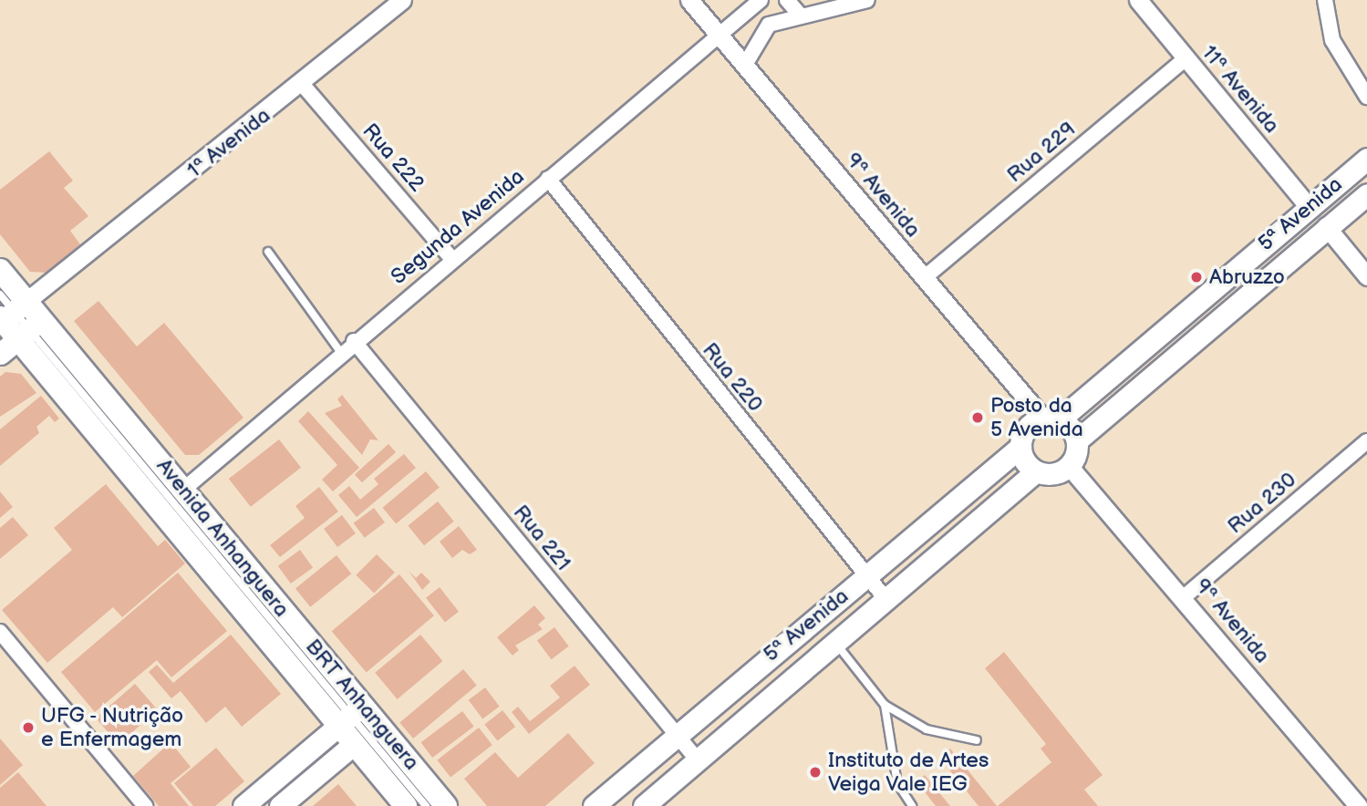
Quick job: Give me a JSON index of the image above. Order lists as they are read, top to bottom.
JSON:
{
  "streets": {
    "main road": ["5ª Avenida", "Avenida Anhanguera"],
    "street": [
      "11ª Avenida",
      "1ª Avenida",
      "Rua 229",
      "Rua 222",
      "9ª Avenida",
      "Segunda Avenida",
      "Rua 220",
      "Rua 230",
      "Rua 221"
    ],
    "lane": ["BRT Anhanguera"]
  },
  "crossings": [
    ["11ª Avenida", "Rua 229"],
    ["11ª Avenida", "5ª Avenida"],
    ["1ª Avenida", "Rua 222"],
    ["1ª Avenida", "Avenida Anhanguera"],
    ["Rua 229", "9ª Avenida"],
    ["Rua 222", "Segunda Avenida"],
    ["9ª Avenida", "5ª Avenida"],
    ["9ª Avenida", "Segunda Avenida"],
    ["9ª Avenida", "Rua 230"],
    ["5ª Avenida", "Rua 220"],
    ["5ª Avenida", "Rua 221"],
    ["Segunda Avenida", "Rua 220"],
    ["Segunda Avenida", "Avenida Anhanguera"],
    ["Segunda Avenida", "Rua 221"],
    ["Avenida Anhanguera", "BRT Anhanguera"]
  ],
  "places": [
    "Abruzzo",
    "Posto da 5 Avenida",
    "UFG - Nutrição e Enfermagem",
    "Instituto de Artes Veiga Vale IEG"
  ]
}
